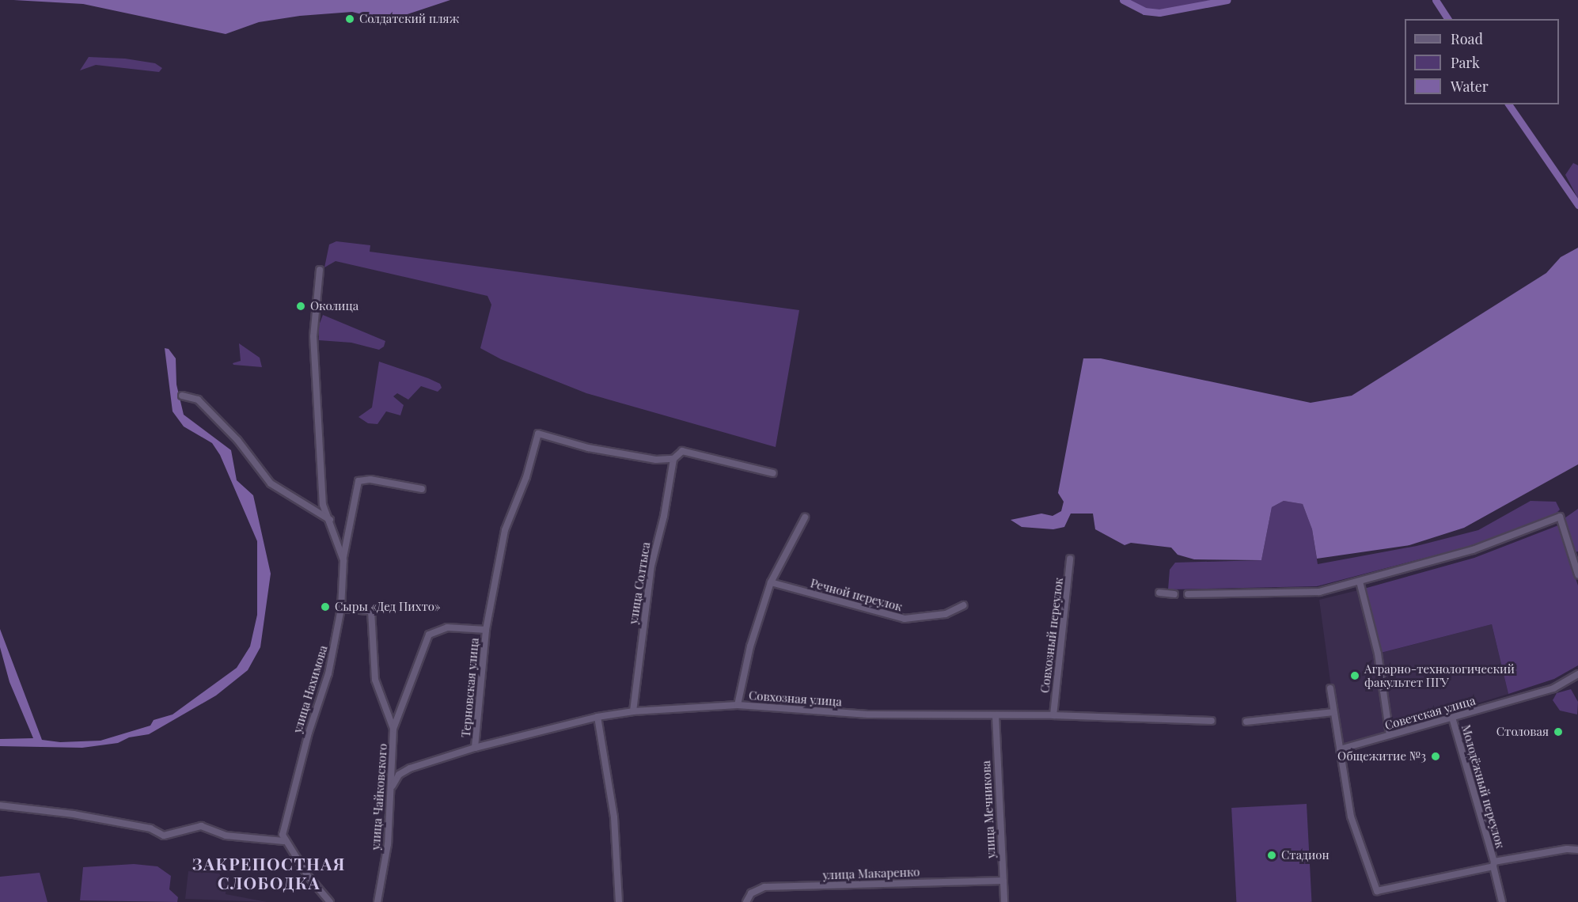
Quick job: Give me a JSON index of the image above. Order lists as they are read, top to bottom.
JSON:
{
  "streets": {
    "street": [
      "улица Солтыса",
      "Речной переулок",
      "Совхозный переулок",
      "Терновская улица",
      "улица Нахимова",
      "Совхозная улица",
      "Советская улица",
      "Молодёжный переулок",
      "улица Чайковского",
      "улица Мечникова",
      "улица Макаренко"
    ]
  },
  "crossings": [
    ["улица Солтыса", "Терновская улица"],
    ["улица Солтыса", "Совхозная улица"],
    ["Совхозный переулок", "Совхозная улица"],
    ["Терновская улица", "Совхозная улица"],
    ["Терновская улица", "улица Чайковского"],
    ["улица Нахимова", "улица Чайковского"],
    ["Совхозная улица", "улица Чайковского"],
    ["Совхозная улица", "улица Мечникова"],
    ["Советская улица", "Молодёжный переулок"],
    ["улица Мечникова", "улица Макаренко"]
  ],
  "districts": ["ЗАКРЕПОСТНАЯ СЛОБОДКА"],
  "places": [
    "Солдатский пляж",
    "Околица",
    "Сыры «Дед Пихто»",
    "Аграрно-технологический факультет ПГУ",
    "Столовая",
    "Общежитие №3",
    "Стадион"
  ],
  "legend": ["Road", "Park", "Water"]
}
